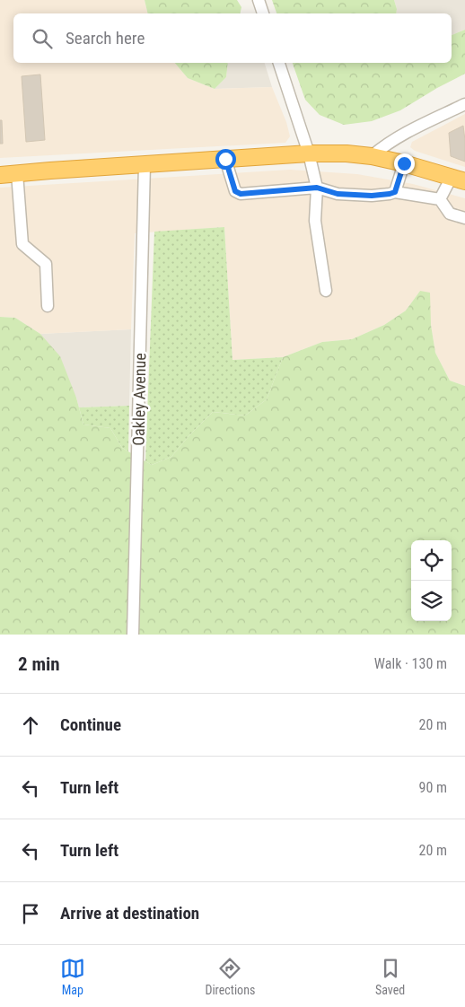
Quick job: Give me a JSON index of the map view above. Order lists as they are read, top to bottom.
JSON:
{
  "streets": {
    "street": ["Oakley Avenue"]
  },
  "page": {
    "search": "Search here",
    "heading": ["2 min", "Walk · 130 m"],
    "list": [
      ["Continue", "20 m"],
      ["Turn left", "90 m"],
      ["Turn left", "20 m"],
      "Arrive at destination"
    ],
    "nav": ["Map", "Directions", "Saved"]
  }
}
